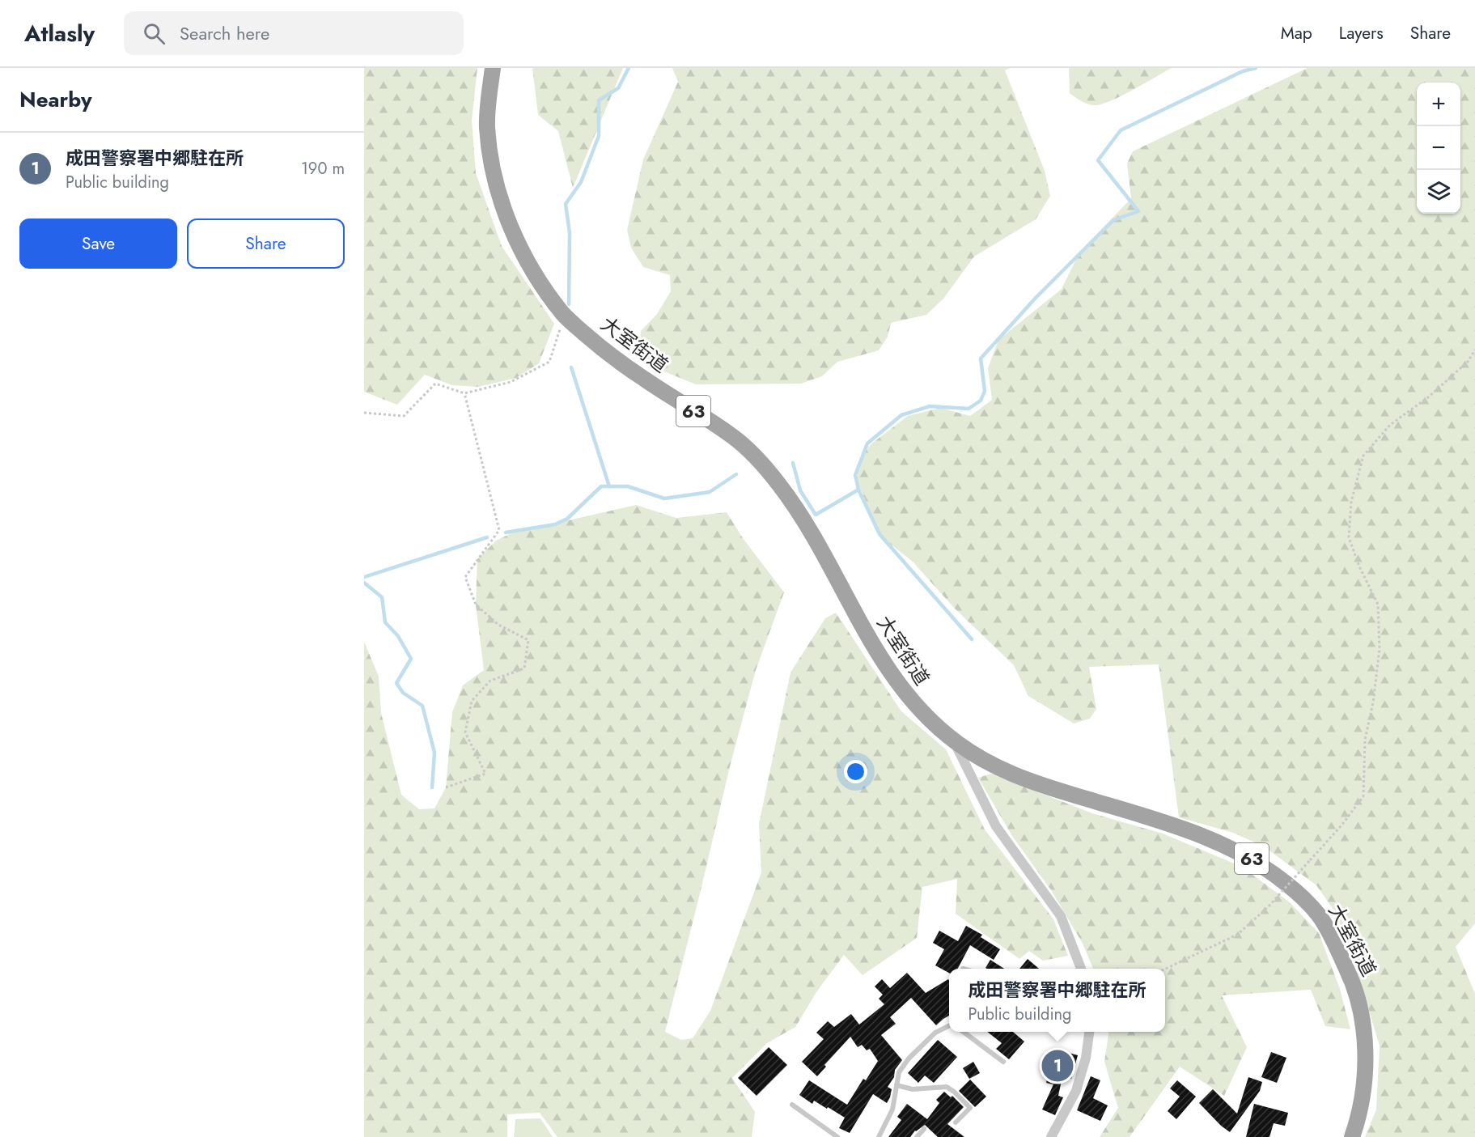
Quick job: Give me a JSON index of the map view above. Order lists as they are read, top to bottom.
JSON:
{
  "streets": {
    "main road": ["大室街道", "63"]
  },
  "page": {
    "header": "Atlasly",
    "search": "Search here",
    "nav": ["Map", "Layers", "Share"],
    "heading": "Nearby",
    "map_buttons": ["+", "−"],
    "list": [
      {
        "mark": "1",
        "name": "成田警察署中郷駐在所",
        "note": "Public building",
        "value": "190 m"
      }
    ],
    "buttons": ["Save", "Share"],
    "popup": ["成田警察署中郷駐在所", "Public building"],
    "pins": "1"
  }
}
